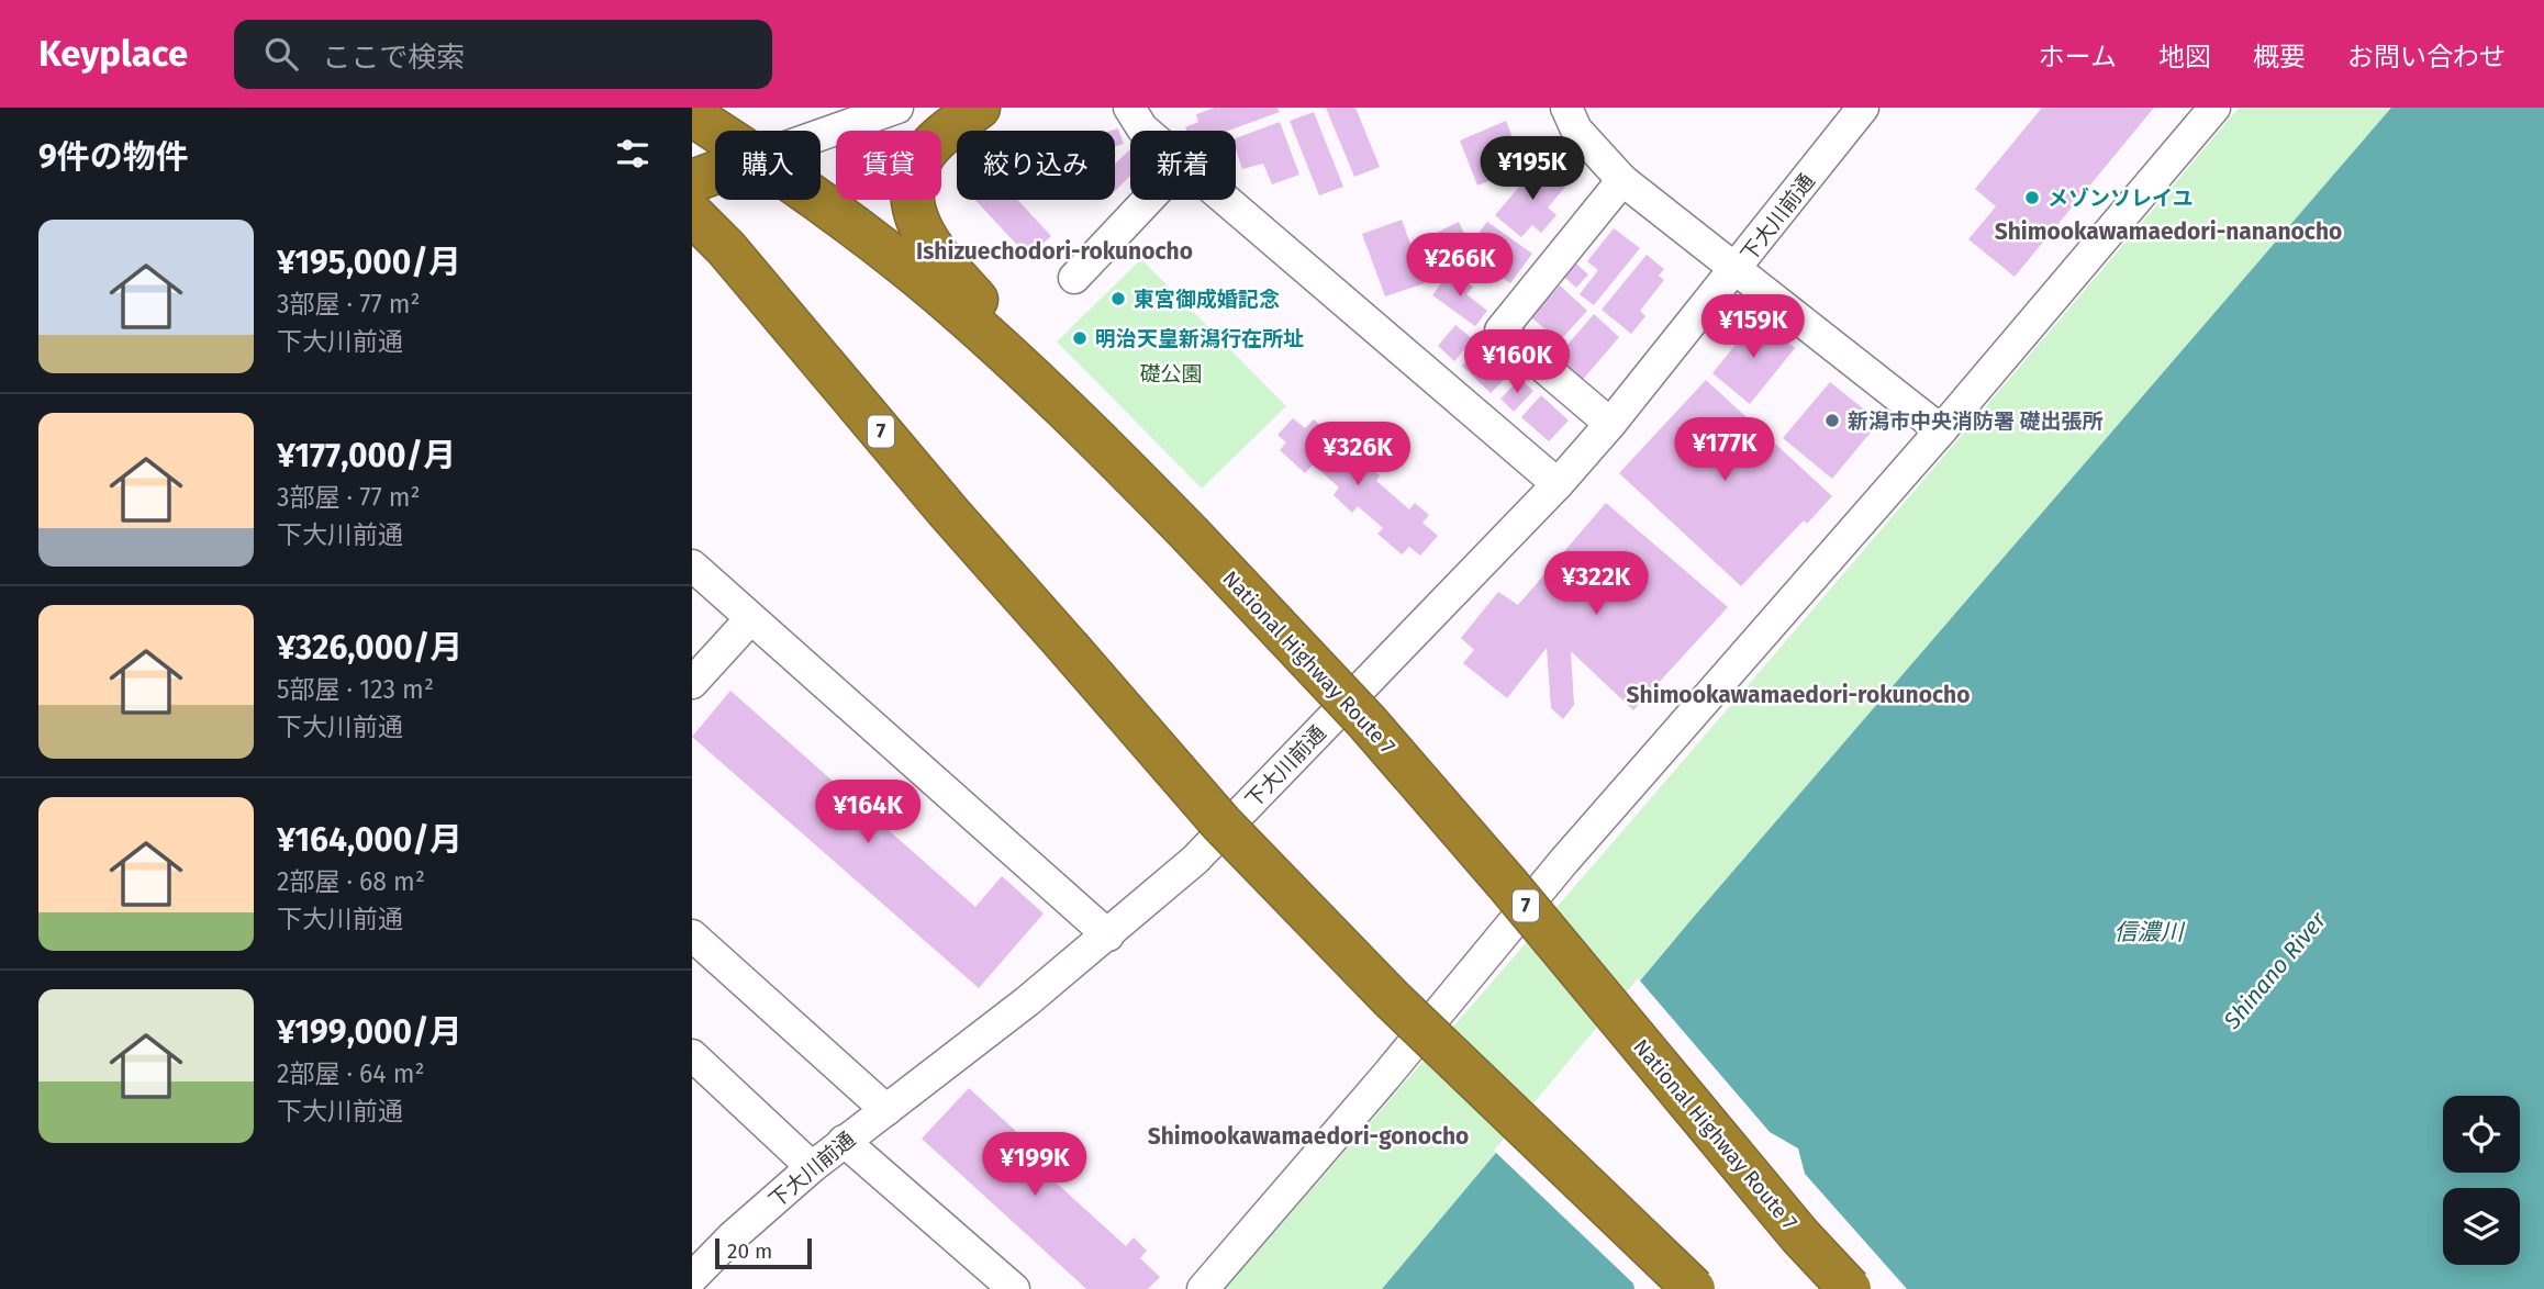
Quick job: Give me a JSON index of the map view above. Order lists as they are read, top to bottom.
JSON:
{
  "streets": {
    "highway": ["7", "National Highway Route 7"],
    "street": ["下大川前通"]
  },
  "districts": [
    "Shimookawamaedori-nananocho",
    "Ishizuechodori-rokunocho",
    "Shimookawamaedori-rokunocho",
    "Shimookawamaedori-gonocho"
  ],
  "water": ["信濃川", "Shinano River"],
  "parks": ["礎公園"],
  "places": [
    "メゾンソレイユ",
    "東宮御成婚記念",
    "明治天皇新潟行在所址",
    "新潟市中央消防署 礎出張所"
  ],
  "scale_bar": "20 m",
  "page": {
    "header": "Keyplace",
    "search": "ここで検索",
    "nav": [
      "ホーム",
      "地図",
      "概要",
      "お問い合わせ"
    ],
    "heading": "9件の物件",
    "chip": [
      "購入",
      "賃貸",
      "絞り込み",
      "新着"
    ],
    "price": [
      "¥195K",
      "¥266K",
      "¥159K",
      "¥160K",
      "¥177K",
      "¥326K",
      "¥322K",
      "¥164K",
      "¥199K"
    ],
    "list": [
      {
        "name": "¥195,000/月",
        "note": "3部屋 · 77 m² · 下大川前通"
      },
      {
        "name": "¥177,000/月",
        "note": "3部屋 · 77 m² · 下大川前通"
      },
      {
        "name": "¥326,000/月",
        "note": "5部屋 · 123 m² · 下大川前通"
      },
      {
        "name": "¥164,000/月",
        "note": "2部屋 · 68 m² · 下大川前通"
      },
      {
        "name": "¥199,000/月",
        "note": "2部屋 · 64 m² · 下大川前通"
      }
    ],
    "scale": "20 m"
  }
}
